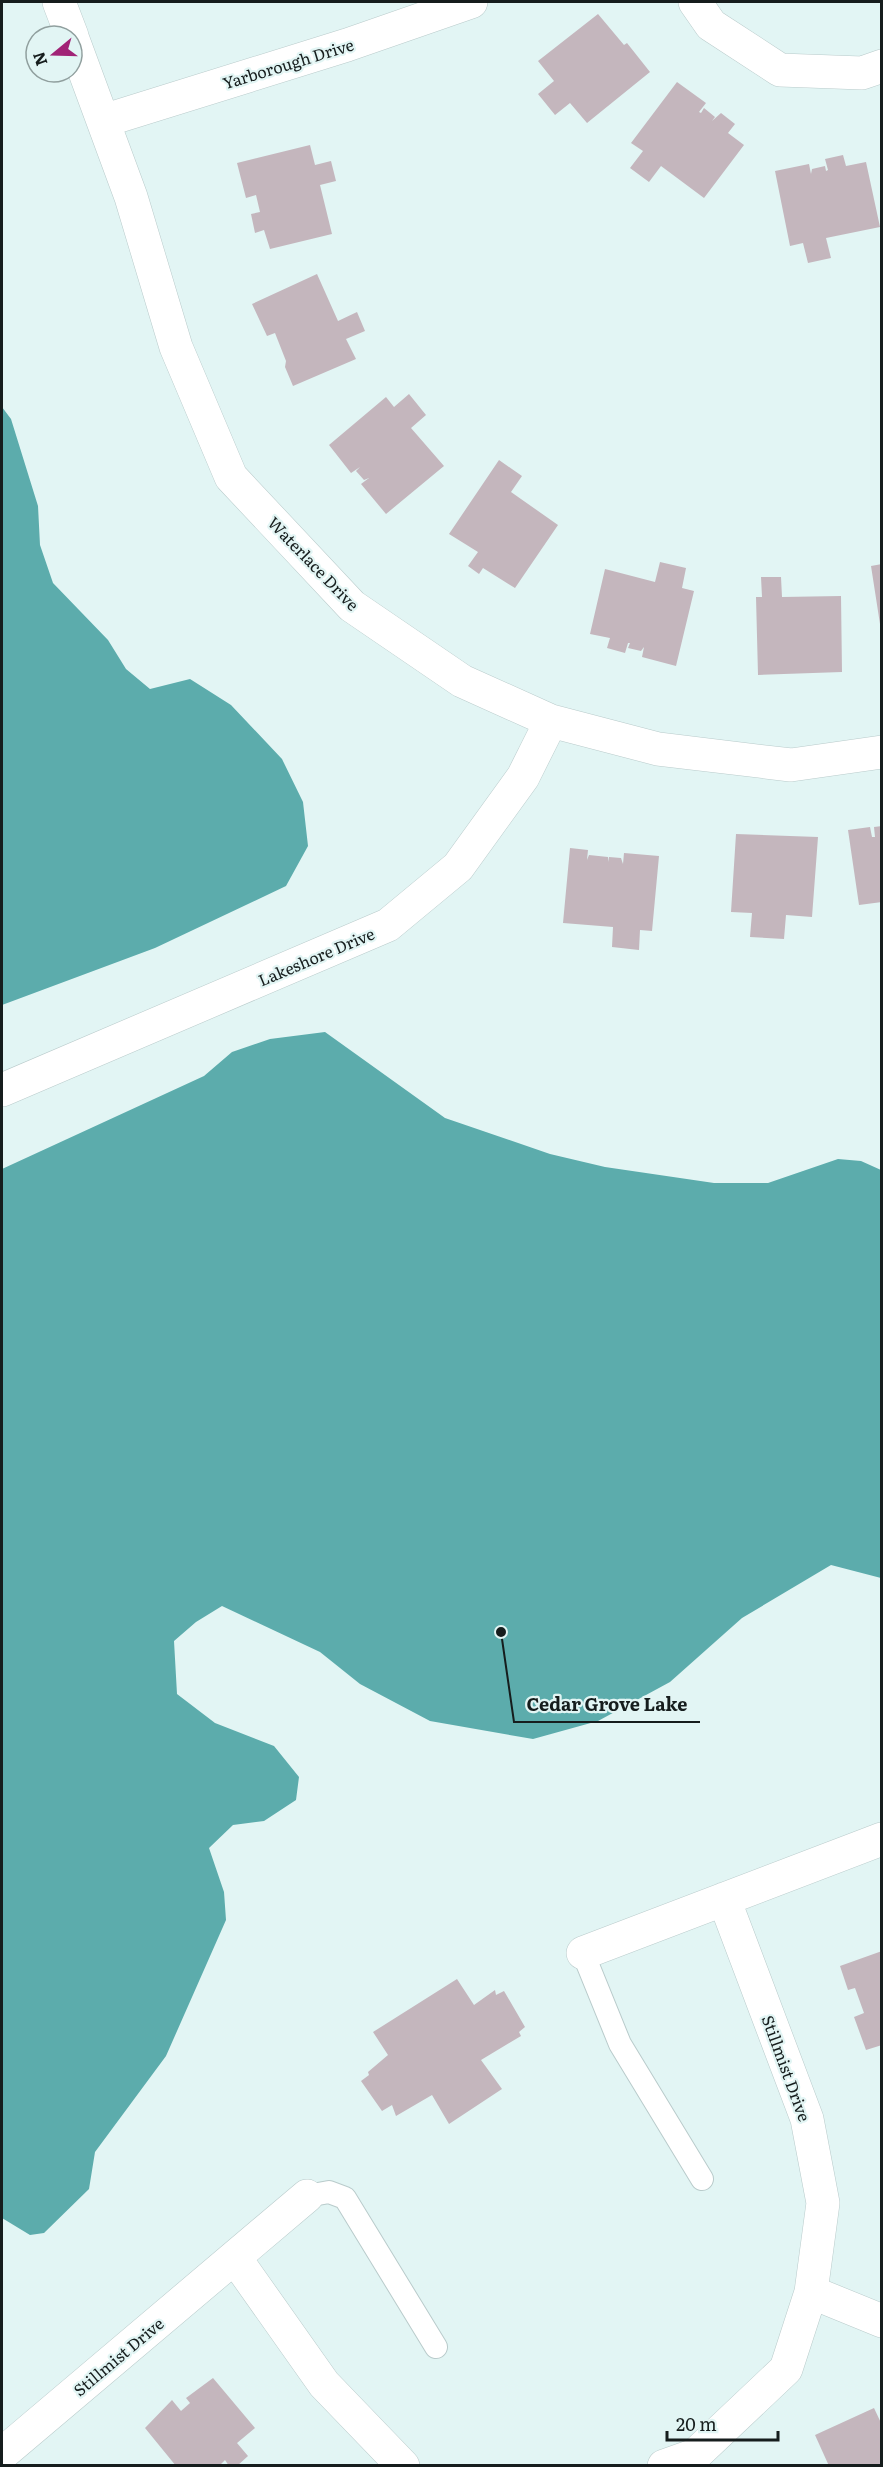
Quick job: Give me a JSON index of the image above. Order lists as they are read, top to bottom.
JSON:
{
  "streets": {
    "street": [
      "Yarborough Drive",
      "Waterlace Drive",
      "Lakeshore Drive",
      "Stillmist Drive"
    ]
  },
  "crossings": [
    ["Yarborough Drive", "Waterlace Drive"],
    ["Waterlace Drive", "Lakeshore Drive"]
  ],
  "places": ["Cedar Grove Lake"],
  "scale_bar": "20 m",
  "north": "left"
}
